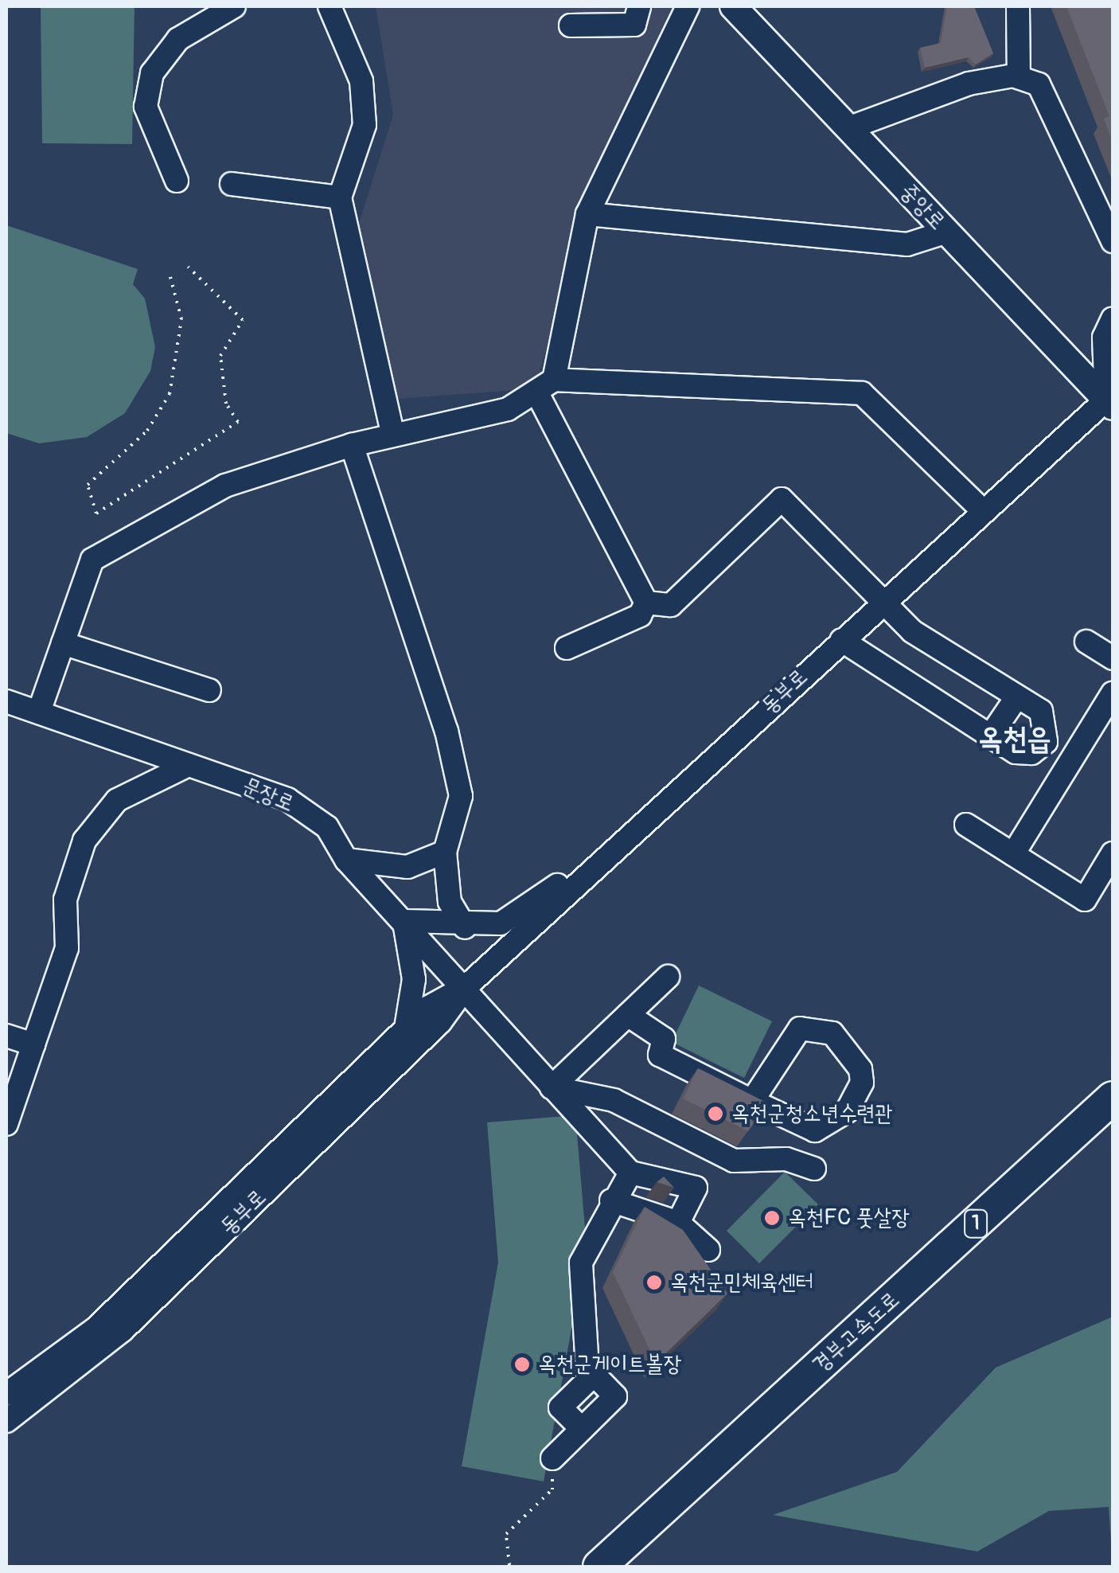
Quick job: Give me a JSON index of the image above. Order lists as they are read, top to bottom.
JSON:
{
  "streets": {
    "highway": ["1", "경부고속도로"],
    "main road": ["중앙로"],
    "street": ["동부로", "문장로"]
  },
  "crossings": [
    ["중앙로", "동부로"],
    ["동부로", "문장로"]
  ],
  "districts": ["옥천읍"],
  "places": [
    "옥천군청소년수련관",
    "옥천FC 풋살장",
    "옥천군민체육센터",
    "옥천군게이트볼장"
  ]
}
